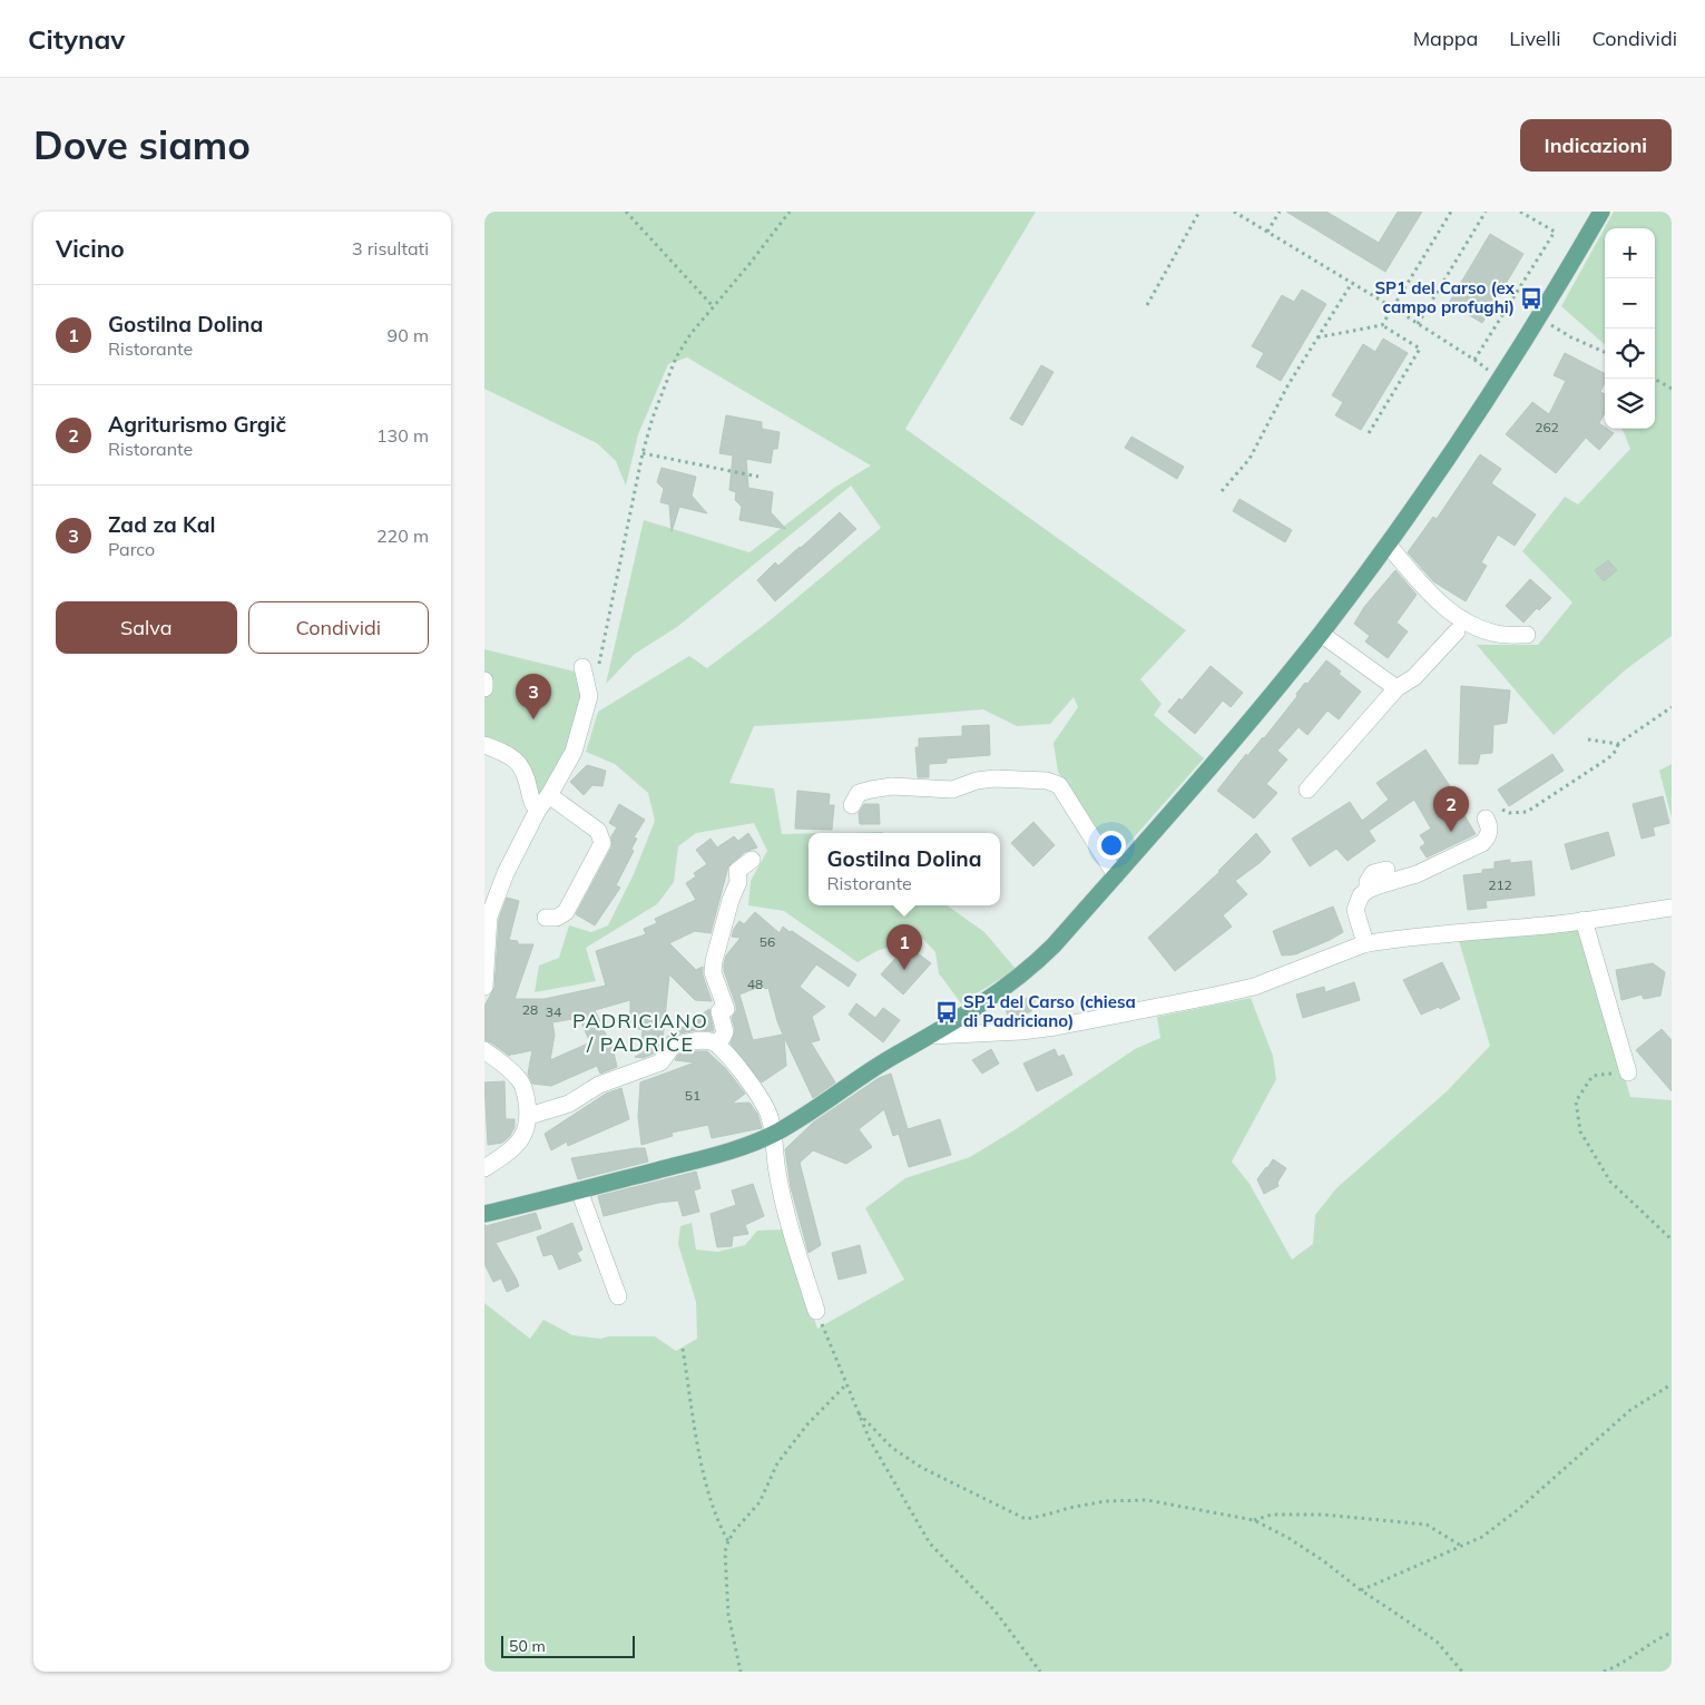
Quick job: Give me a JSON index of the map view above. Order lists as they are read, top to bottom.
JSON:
{
  "districts": ["PADRICIANO / PADRIČE"],
  "places": {
    "bus stop": ["SP1 del Carso (ex campo profughi)", "SP1 del Carso (chiesa di Padriciano)"]
  },
  "house_numbers": [
    "262",
    "212",
    "56",
    "48",
    "28",
    "34",
    "51"
  ],
  "scale_bar": "50 m",
  "page": {
    "header": "Citynav",
    "nav": ["Mappa", "Livelli", "Condividi"],
    "buttons": [
      "Indicazioni",
      ["Salva", "Condividi"]
    ],
    "title": "Dove siamo",
    "heading": ["Vicino", "3 risultati"],
    "map_buttons": ["+", "−"],
    "list": [
      {
        "mark": "1",
        "name": "Gostilna Dolina",
        "note": "Ristorante",
        "value": "90 m"
      },
      {
        "mark": "2",
        "name": "Agriturismo Grgič",
        "note": "Ristorante",
        "value": "130 m"
      },
      {
        "mark": "3",
        "name": "Zad za Kal",
        "note": "Parco",
        "value": "220 m"
      }
    ],
    "pins": ["3", "2", "1"],
    "popup": ["Gostilna Dolina", "Ristorante"],
    "scale": "50 m"
  }
}
